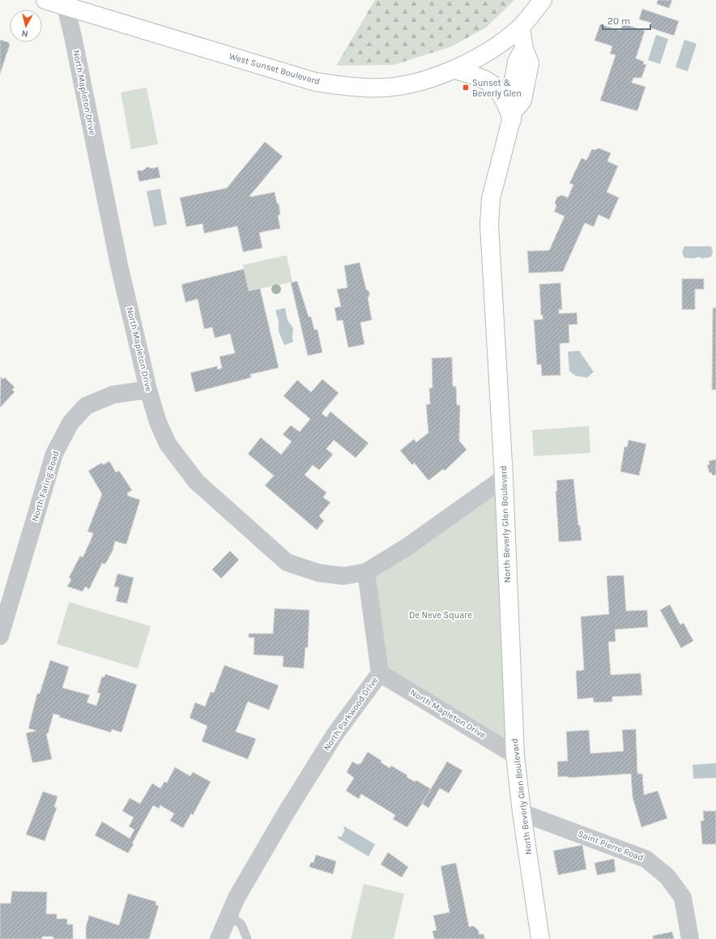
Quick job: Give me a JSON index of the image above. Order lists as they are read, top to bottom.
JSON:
{
  "streets": {
    "main road": ["West Sunset Boulevard", "North Beverly Glen Boulevard"],
    "street": [
      "North Mapleton Drive",
      "North Faring Road",
      "North Parkwood Drive",
      "Saint Pierre Road"
    ]
  },
  "crossings": [
    ["West Sunset Boulevard", "North Mapleton Drive"],
    ["West Sunset Boulevard", "North Beverly Glen Boulevard"],
    ["North Mapleton Drive", "North Faring Road"],
    ["North Mapleton Drive", "North Beverly Glen Boulevard"],
    ["North Mapleton Drive", "North Parkwood Drive"],
    ["North Beverly Glen Boulevard", "Saint Pierre Road"]
  ],
  "parks": ["De Neve Square"],
  "places": {
    "transit": ["Sunset & Beverly Glen"]
  },
  "scale_bar": "20 m",
  "north": "bottom"
}
